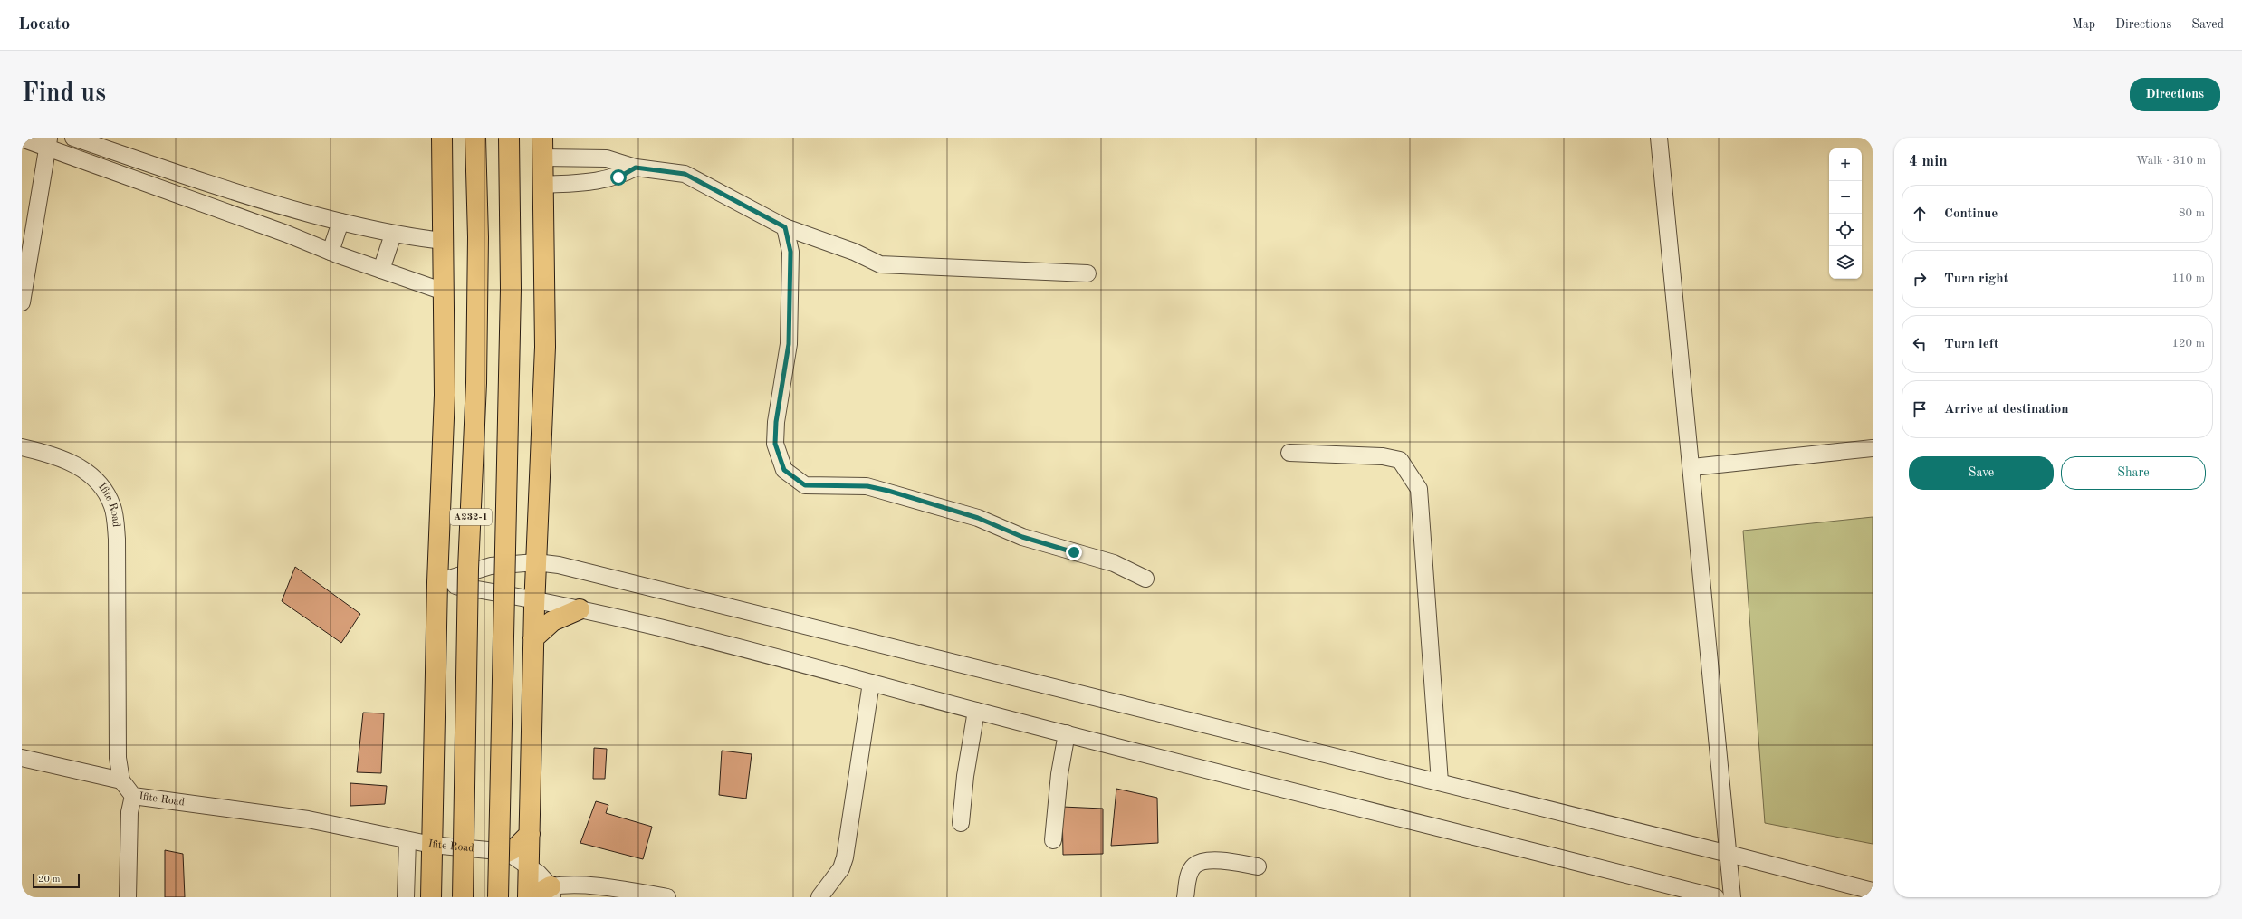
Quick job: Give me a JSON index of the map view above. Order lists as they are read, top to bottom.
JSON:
{
  "streets": {
    "highway": ["A232-1"],
    "street": ["Ifite Road"]
  },
  "scale_bar": "20 m",
  "page": {
    "header": "Locato",
    "nav": ["Map", "Directions", "Saved"],
    "buttons": [
      "Directions",
      ["Save", "Share"]
    ],
    "title": "Find us",
    "heading": ["4 min", "Walk · 310 m"],
    "map_buttons": ["+", "−"],
    "list": [
      ["Continue", "80 m"],
      ["Turn right", "110 m"],
      ["Turn left", "120 m"],
      "Arrive at destination"
    ],
    "scale": "20 m"
  }
}
